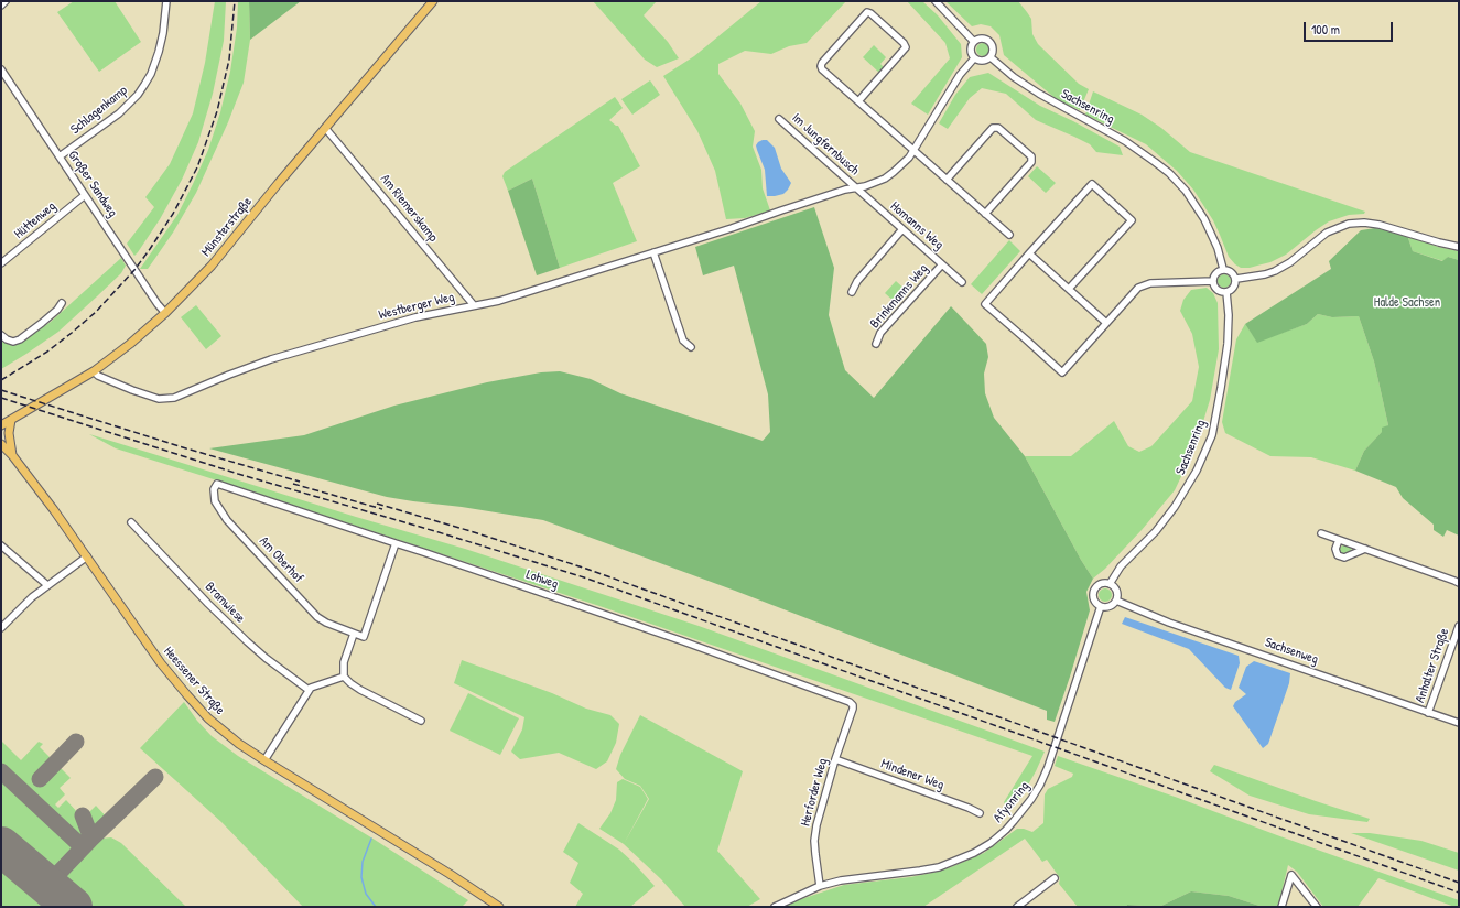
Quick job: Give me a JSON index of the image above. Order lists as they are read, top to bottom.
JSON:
{
  "streets": {
    "main road": ["Münsterstraße", "Heessener Straße"],
    "street": [
      "Sachsenring",
      "Schlagenkamp",
      "Im Jungfernbusch",
      "Großer Sandweg",
      "Am Riemerskamp",
      "Hüttenweg",
      "Homanns Weg",
      "Brinkmanns Weg",
      "Westberger Weg",
      "Am Oberhof",
      "Lohweg",
      "Bramwiese",
      "Sachsenweg",
      "Anhalter Straße",
      "Mindener Weg",
      "Herforder Weg",
      "Afyonring"
    ]
  },
  "crossings": [
    ["Sachsenring", "Westberger Weg"],
    ["Sachsenring", "Sachsenweg"],
    ["Sachsenring", "Afyonring"],
    ["Schlagenkamp", "Großer Sandweg"],
    ["Im Jungfernbusch", "Homanns Weg"],
    ["Im Jungfernbusch", "Westberger Weg"],
    ["Großer Sandweg", "Hüttenweg"],
    ["Großer Sandweg", "Münsterstraße"],
    ["Am Riemerskamp", "Münsterstraße"],
    ["Am Riemerskamp", "Westberger Weg"],
    ["Homanns Weg", "Brinkmanns Weg"],
    ["Homanns Weg", "Westberger Weg"],
    ["Münsterstraße", "Westberger Weg"],
    ["Am Oberhof", "Lohweg"],
    ["Lohweg", "Herforder Weg"],
    ["Sachsenweg", "Anhalter Straße"],
    ["Sachsenweg", "Afyonring"],
    ["Mindener Weg", "Herforder Weg"],
    ["Herforder Weg", "Afyonring"]
  ],
  "parks": ["Halde Sachsen"],
  "scale_bar": "100 m"
}
